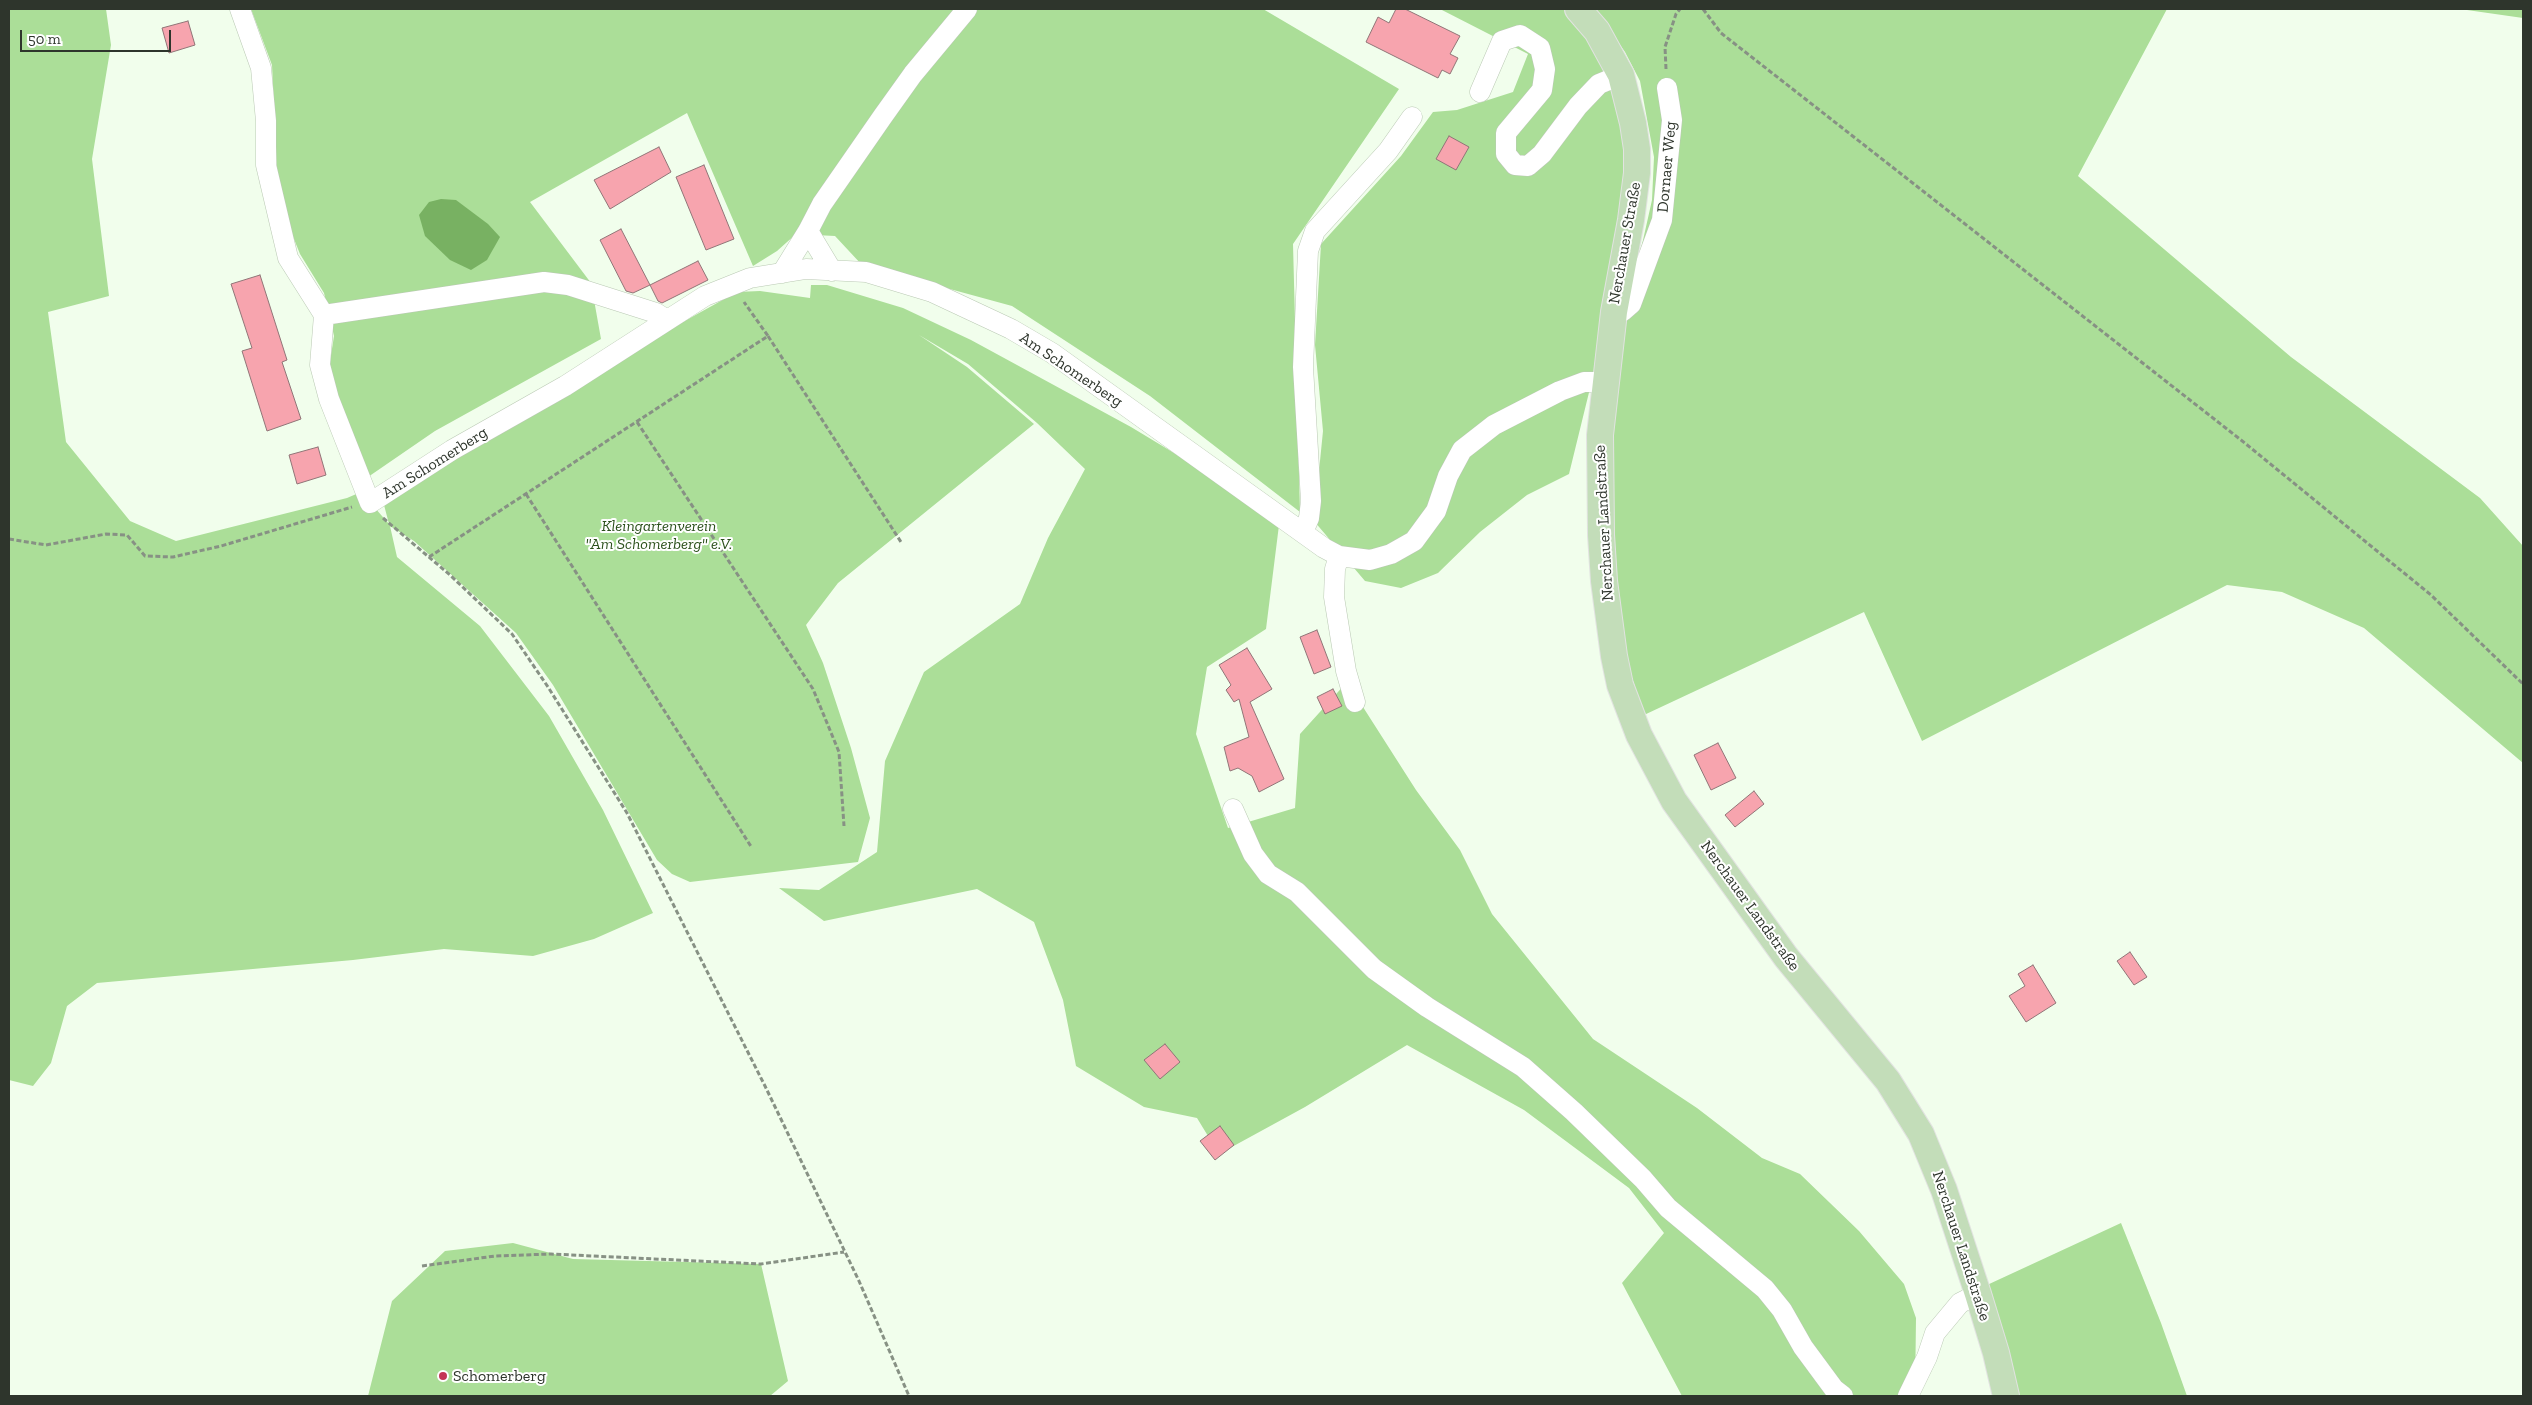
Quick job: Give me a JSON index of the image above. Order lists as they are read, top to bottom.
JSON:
{
  "streets": {
    "main road": ["Nerchauer Straße", "Nerchauer Landstraße"],
    "street": ["Dornaer Weg", "Am Schomerberg"]
  },
  "crossings": [
    ["Dornaer Weg", "Nerchauer Straße"],
    ["Nerchauer Straße", "Am Schomerberg"],
    ["Nerchauer Straße", "Nerchauer Landstraße"],
    ["Am Schomerberg", "Nerchauer Landstraße"]
  ],
  "parks": ["Kleingartenverein \"Am Schomerberg\" e.V."],
  "places": ["Schomerberg"],
  "scale_bar": "50 m"
}
